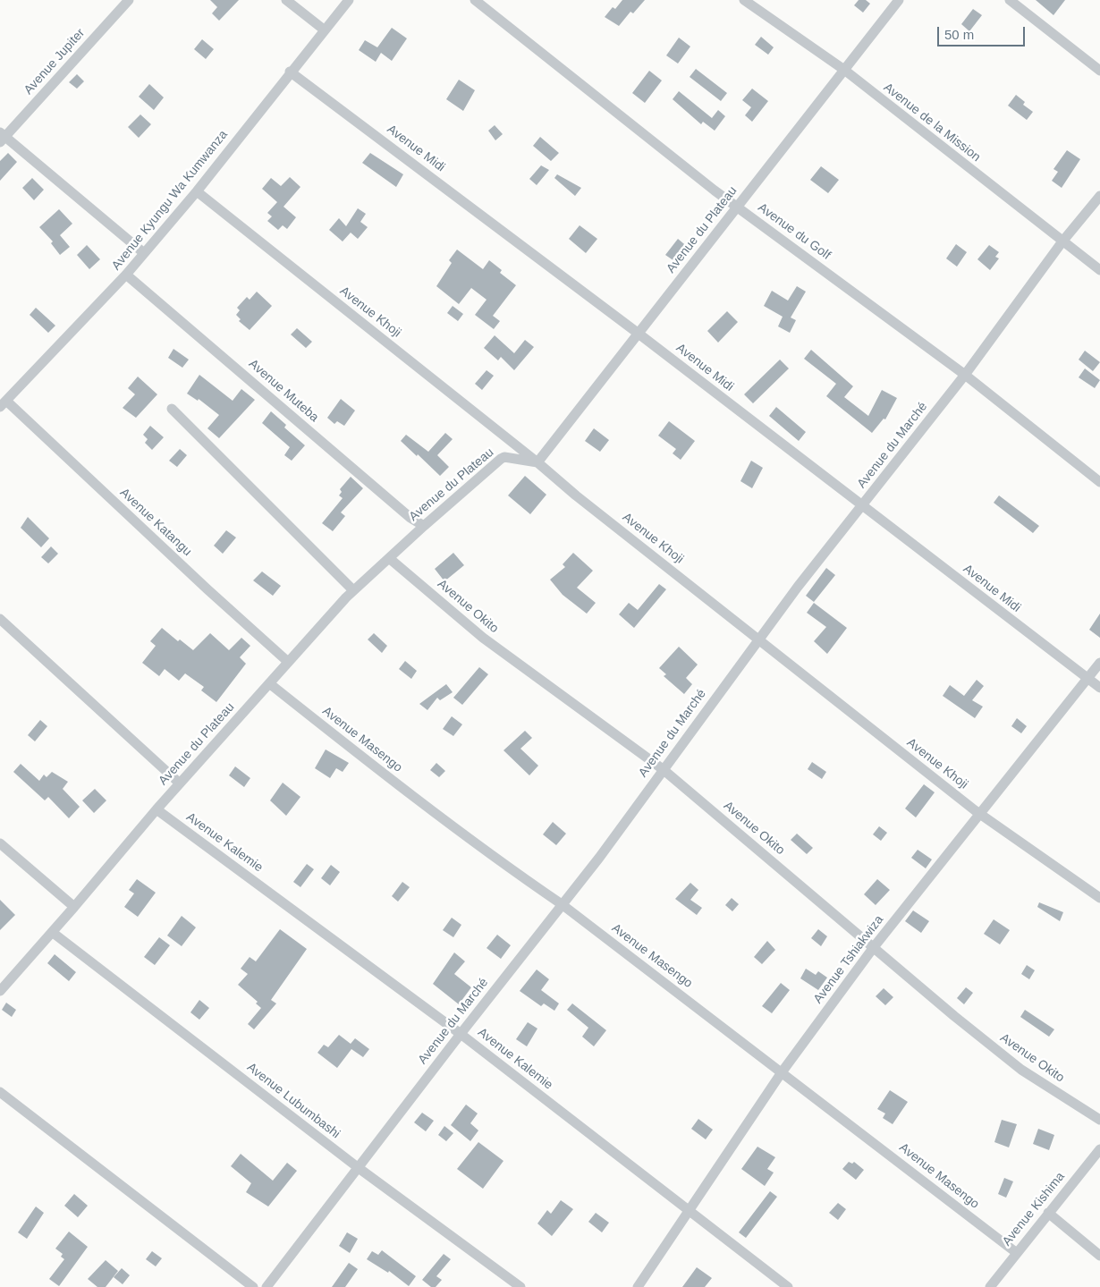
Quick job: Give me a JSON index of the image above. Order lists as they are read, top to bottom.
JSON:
{
  "streets": {
    "street": [
      "Avenue Jupiter",
      "Avenue de la Mission",
      "Avenue Midi",
      "Avenue Kyungu Wa Kumwanza",
      "Avenue du Plateau",
      "Avenue du Golf",
      "Avenue Khoji",
      "Avenue Muteba",
      "Avenue du Marché",
      "Avenue Katangu",
      "Avenue Okito",
      "Avenue Masengo",
      "Avenue Kalemie",
      "Avenue Tshiakwiza",
      "Avenue Lubumbashi",
      "Avenue Kishima"
    ]
  },
  "crossings": [
    ["Avenue de la Mission", "Avenue du Plateau"],
    ["Avenue de la Mission", "Avenue du Marché"],
    ["Avenue Midi", "Avenue Kyungu Wa Kumwanza"],
    ["Avenue Midi", "Avenue du Plateau"],
    ["Avenue Midi", "Avenue du Marché"],
    ["Avenue Midi", "Avenue Tshiakwiza"],
    ["Avenue Kyungu Wa Kumwanza", "Avenue Khoji"],
    ["Avenue Kyungu Wa Kumwanza", "Avenue Muteba"],
    ["Avenue Kyungu Wa Kumwanza", "Avenue Katangu"],
    ["Avenue du Plateau", "Avenue du Golf"],
    ["Avenue du Plateau", "Avenue Khoji"],
    ["Avenue du Plateau", "Avenue Muteba"],
    ["Avenue du Plateau", "Avenue Katangu"],
    ["Avenue du Plateau", "Avenue Okito"],
    ["Avenue du Plateau", "Avenue Masengo"],
    ["Avenue du Plateau", "Avenue Kalemie"],
    ["Avenue du Plateau", "Avenue Lubumbashi"],
    ["Avenue du Golf", "Avenue du Marché"],
    ["Avenue Khoji", "Avenue du Marché"],
    ["Avenue Khoji", "Avenue Tshiakwiza"],
    ["Avenue du Marché", "Avenue Okito"],
    ["Avenue du Marché", "Avenue Masengo"],
    ["Avenue du Marché", "Avenue Kalemie"],
    ["Avenue du Marché", "Avenue Lubumbashi"],
    ["Avenue Okito", "Avenue Tshiakwiza"],
    ["Avenue Masengo", "Avenue Tshiakwiza"],
    ["Avenue Masengo", "Avenue Kishima"],
    ["Avenue Kalemie", "Avenue Tshiakwiza"]
  ],
  "scale_bar": "50 m"
}
